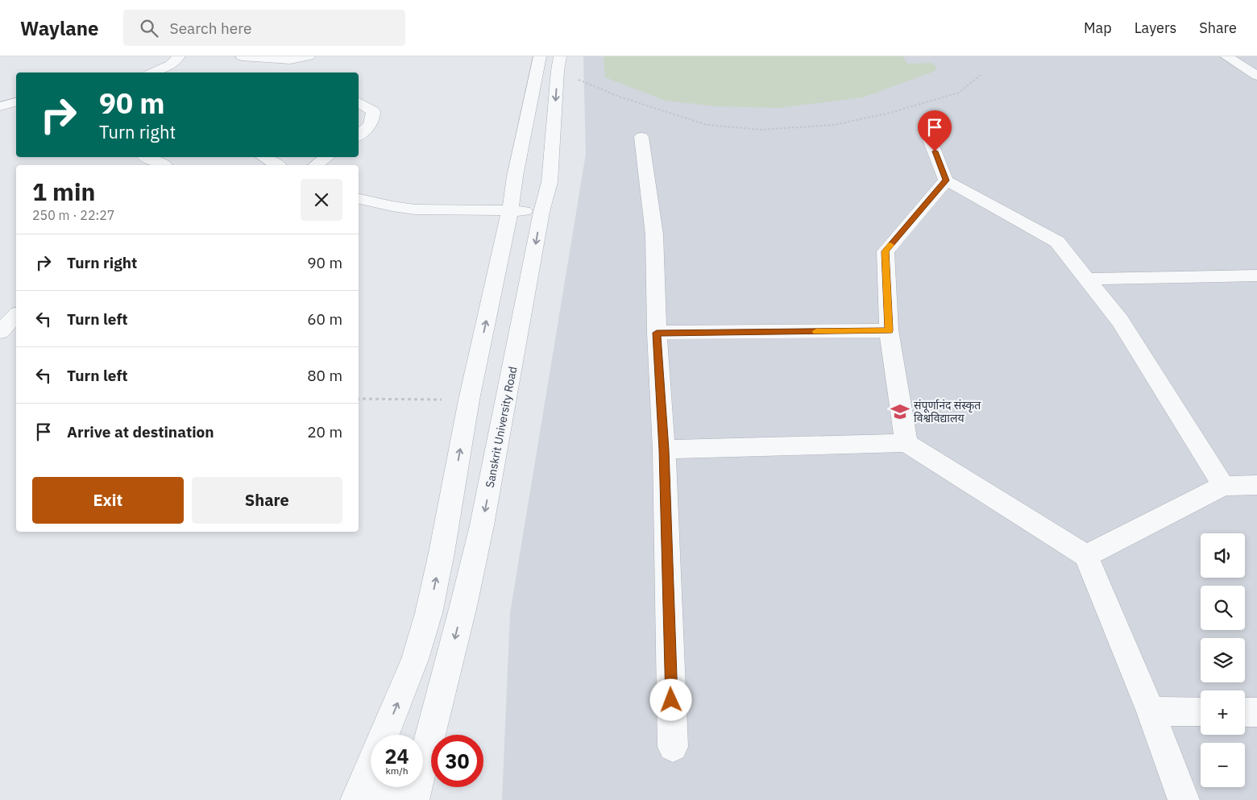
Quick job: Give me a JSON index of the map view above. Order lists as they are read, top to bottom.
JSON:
{
  "streets": {
    "street": ["Sanskrit University Road"]
  },
  "places": {
    "school or university": ["संपूर्णानंद संस्कृत विश्वविद्यालय"]
  },
  "page": {
    "header": "Waylane",
    "search": "Search here",
    "nav": ["Map", "Layers", "Share"],
    "turn": ["90 m", "Turn right"],
    "heading": ["1 min", "250 m · 22:27"],
    "list": [
      {
        "name": "Turn right",
        "value": "90 m"
      },
      {
        "name": "Turn left",
        "value": "60 m"
      },
      {
        "name": "Turn left",
        "value": "80 m"
      },
      {
        "name": "Arrive at destination",
        "value": "20 m"
      }
    ],
    "buttons": ["Exit", "Share"],
    "map_buttons": ["+", "−"],
    "speed": "24 km/h",
    "limit": "30"
  }
}
